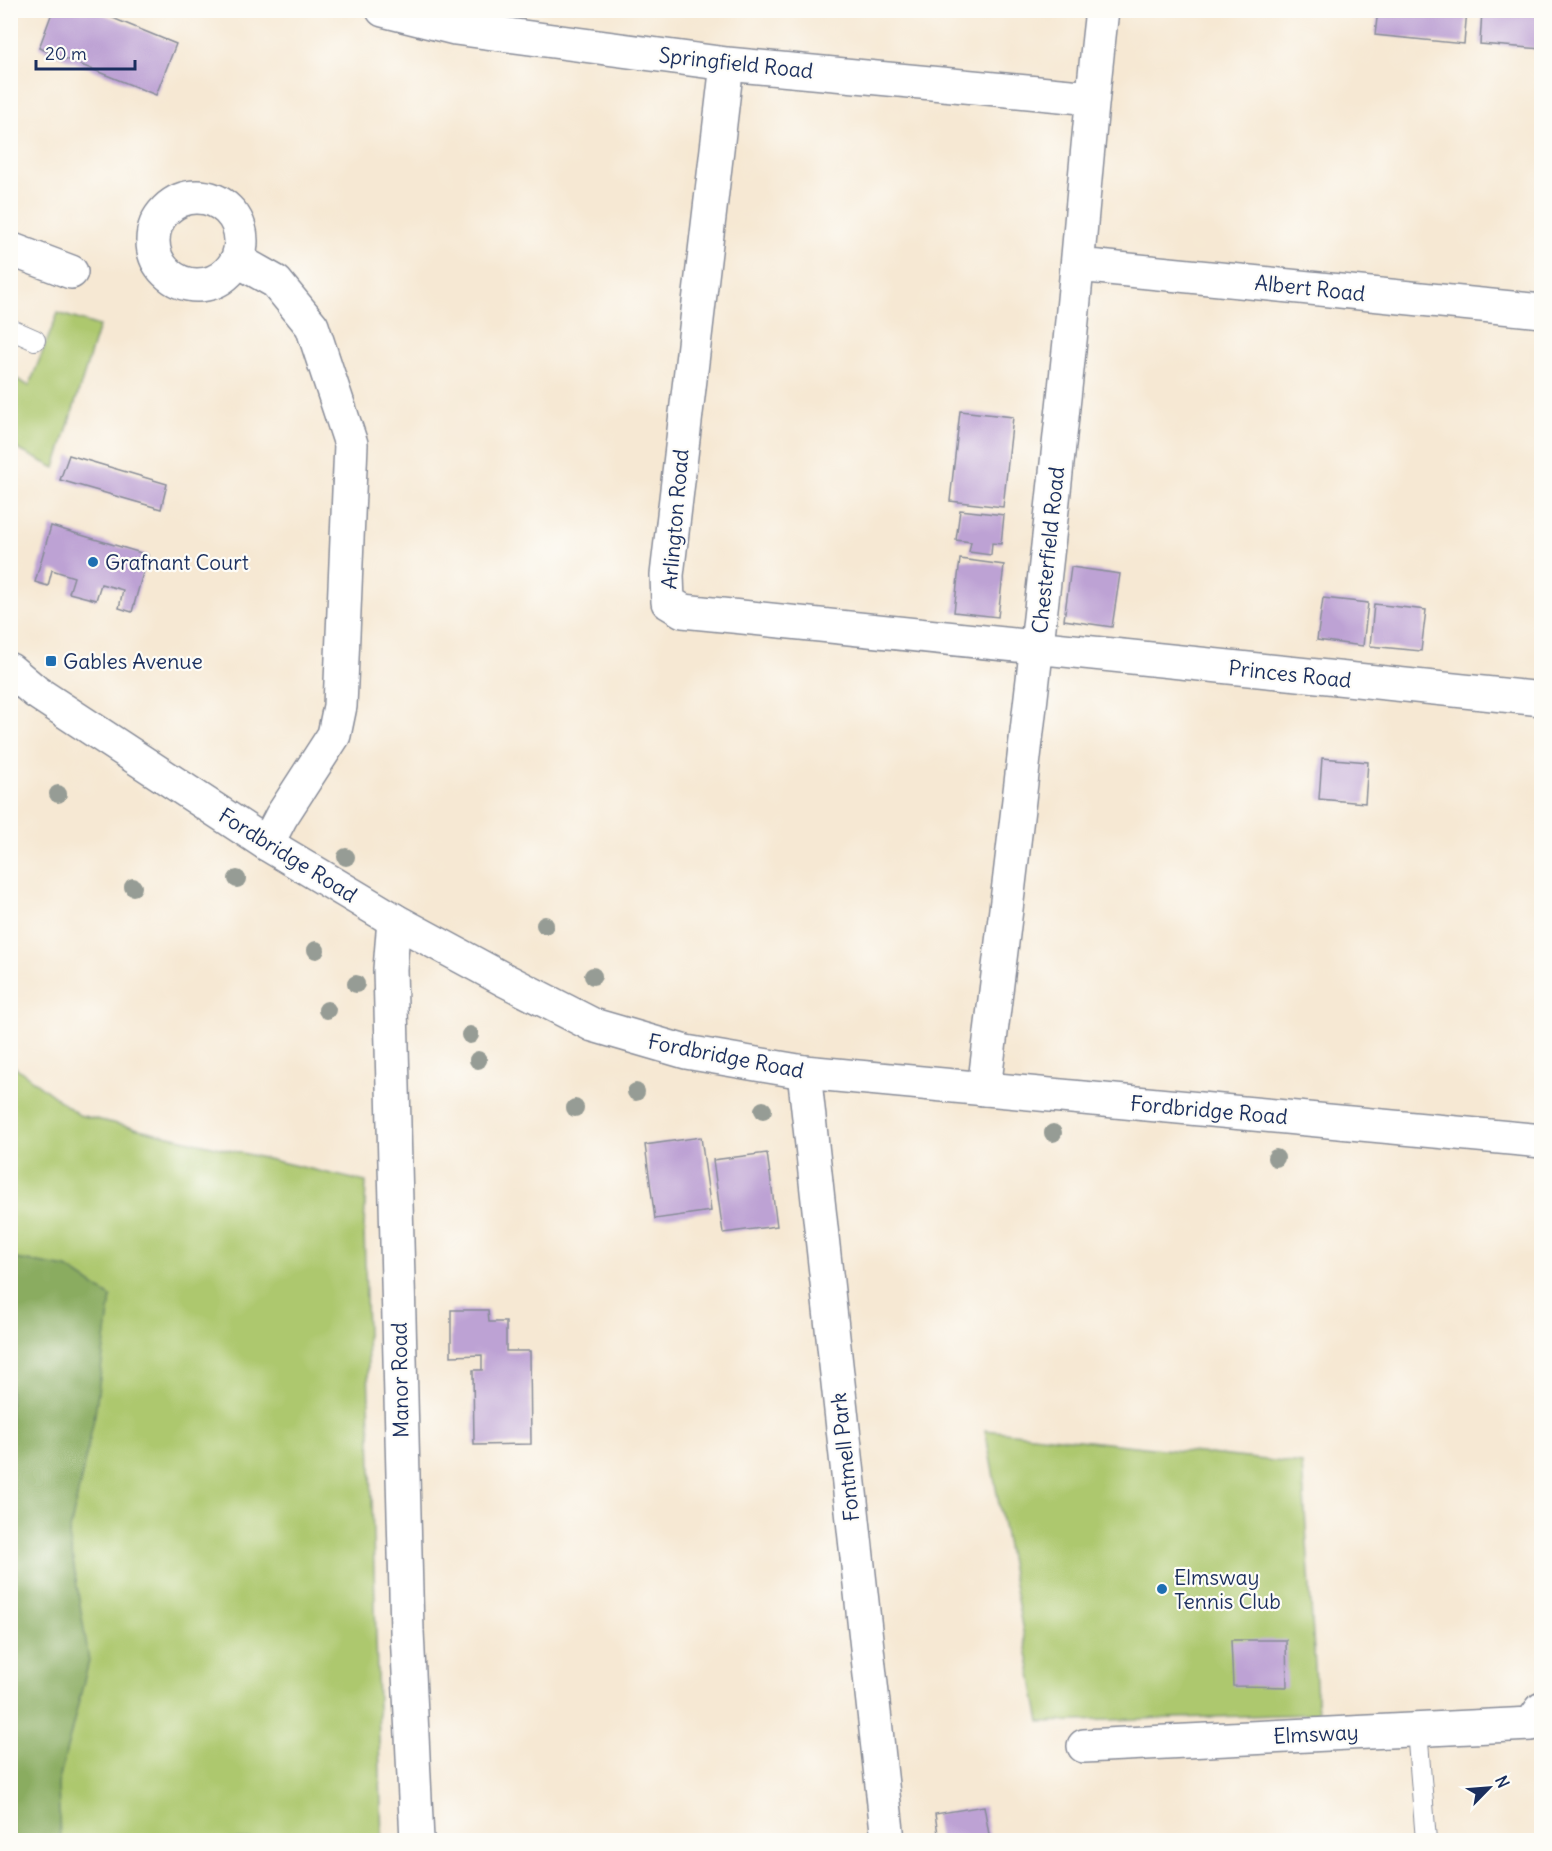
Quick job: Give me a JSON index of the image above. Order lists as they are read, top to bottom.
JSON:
{
  "streets": {
    "street": [
      "Springfield Road",
      "Albert Road",
      "Arlington Road",
      "Chesterfield Road",
      "Princes Road",
      "Fordbridge Road",
      "Manor Road",
      "Fontmell Park",
      "Elmsway"
    ]
  },
  "crossings": [
    ["Springfield Road", "Arlington Road"],
    ["Springfield Road", "Chesterfield Road"],
    ["Albert Road", "Chesterfield Road"],
    ["Arlington Road", "Chesterfield Road"],
    ["Arlington Road", "Princes Road"],
    ["Chesterfield Road", "Princes Road"],
    ["Chesterfield Road", "Fordbridge Road"],
    ["Fordbridge Road", "Manor Road"],
    ["Fordbridge Road", "Fontmell Park"]
  ],
  "places": {
    "other": ["Grafnant Court", "Elmsway Tennis Club"],
    "transit": ["Gables Avenue"]
  },
  "scale_bar": "20 m",
  "north": "top right"
}
